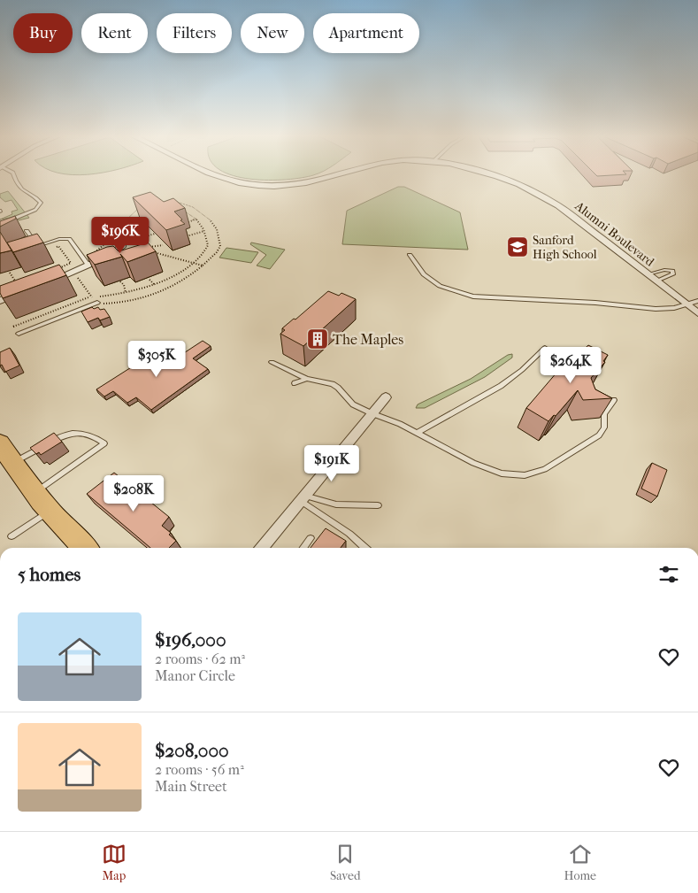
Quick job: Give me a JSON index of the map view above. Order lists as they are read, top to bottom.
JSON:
{
  "streets": {
    "street": ["Alumni Boulevard"]
  },
  "places": {
    "school or university": ["Sanford High School"],
    "building": ["The Maples"]
  },
  "page": {
    "chip": [
      "Buy",
      "Rent",
      "Filters",
      "New",
      "Apartment"
    ],
    "price": [
      "$196K",
      "$305K",
      "$264K",
      "$191K",
      "$208K"
    ],
    "heading": "5 homes",
    "list": [
      {
        "name": "$196,000",
        "note": "2 rooms · 62 m² · Manor Circle"
      },
      {
        "name": "$208,000",
        "note": "2 rooms · 56 m² · Main Street"
      }
    ],
    "tabs": ["Map", "Saved", "Home"]
  }
}
